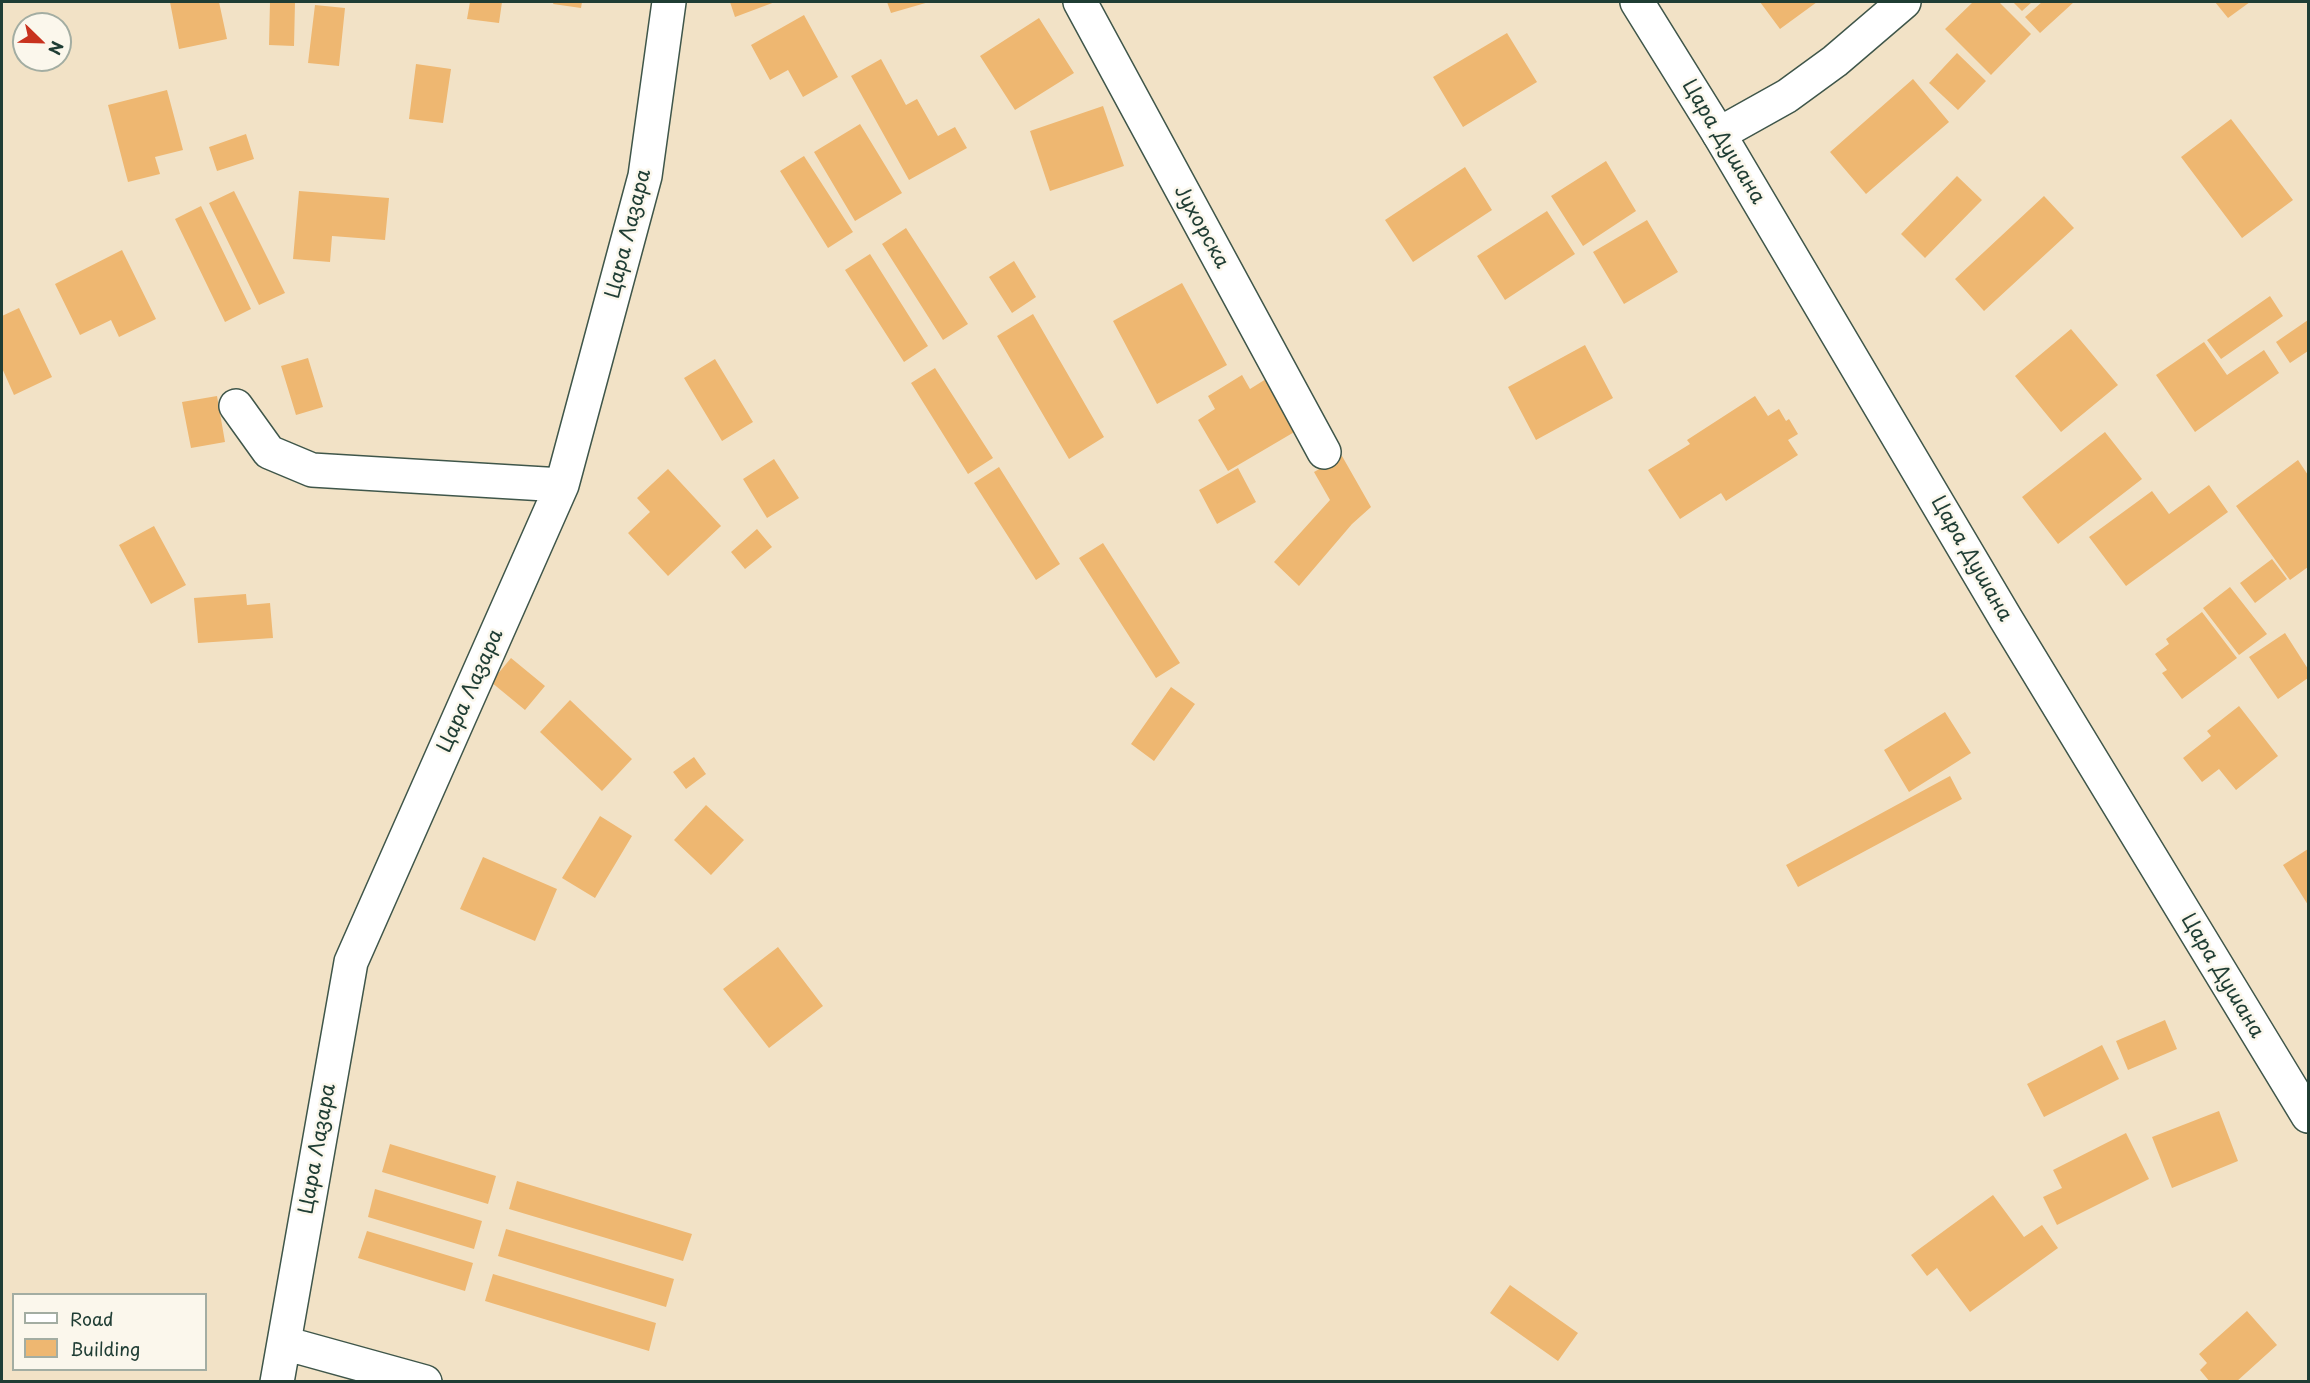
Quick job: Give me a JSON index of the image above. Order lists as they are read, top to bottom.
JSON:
{
  "streets": {
    "street": ["Цара Душана", "Јухорска", "Цара Лазара"]
  },
  "legend": ["Road", "Building"],
  "north": "bottom right"
}
